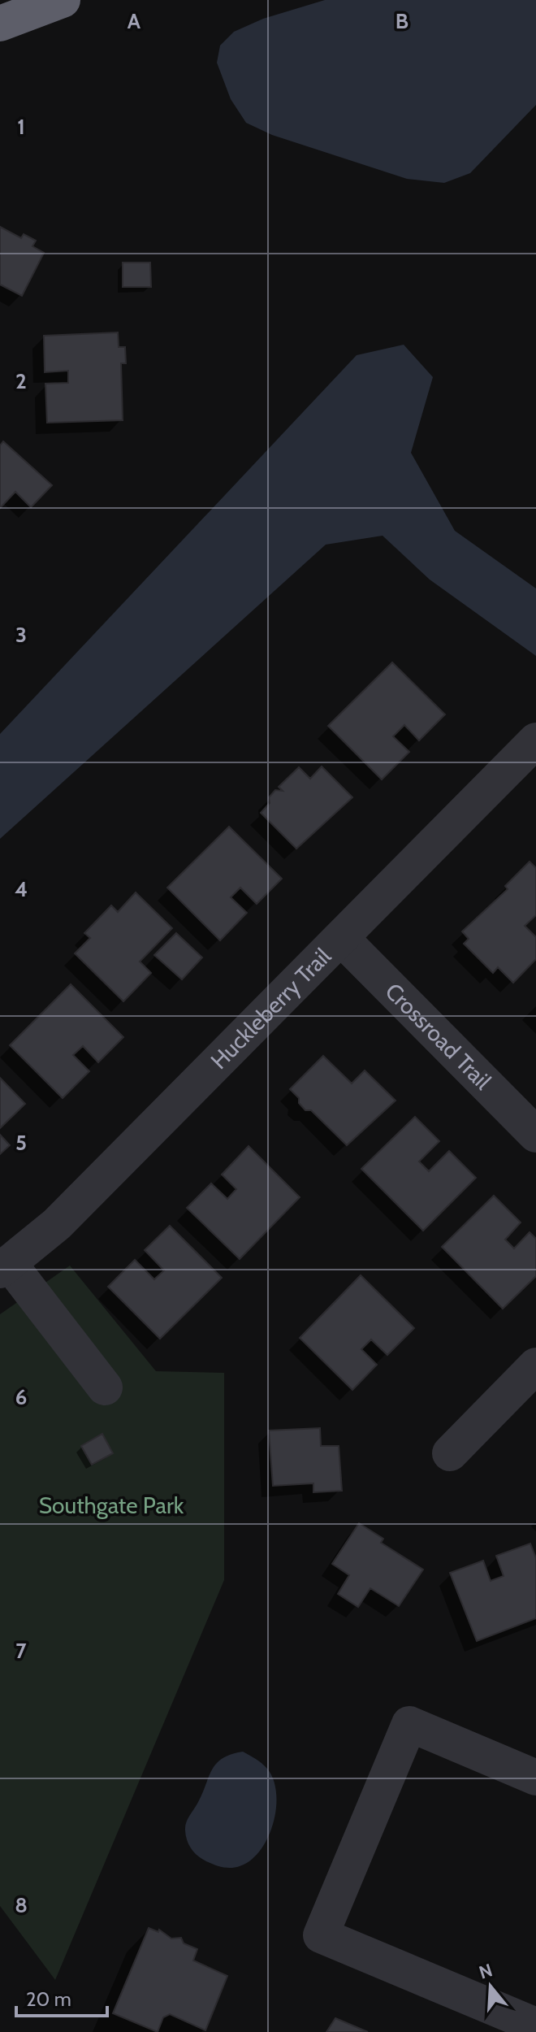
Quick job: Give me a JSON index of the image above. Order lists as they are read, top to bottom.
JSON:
{
  "streets": {
    "street": ["Huckleberry Trail", "Crossroad Trail"]
  },
  "crossings": [
    ["Huckleberry Trail", "Crossroad Trail"]
  ],
  "parks": ["Southgate Park"],
  "scale_bar": "20 m",
  "north": "top",
  "grid": {
    "columns": ["A", "B"],
    "rows": [
      "1",
      "2",
      "3",
      "4",
      "5",
      "6",
      "7",
      "8"
    ]
  }
}
